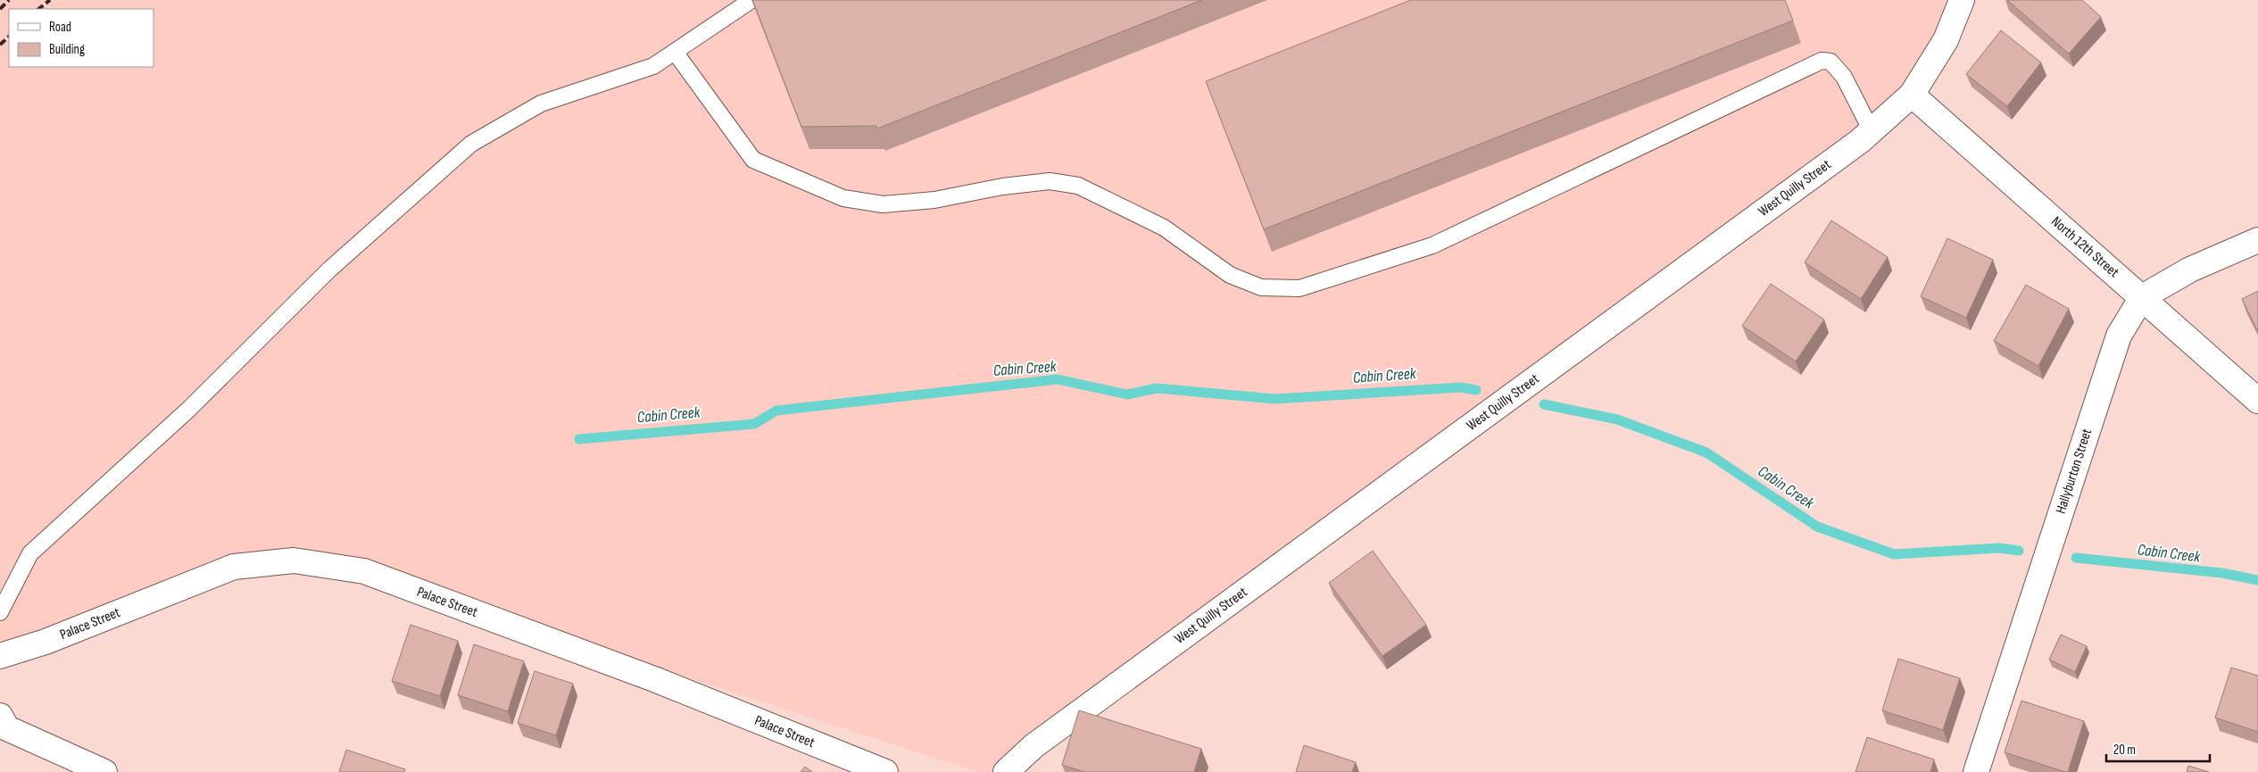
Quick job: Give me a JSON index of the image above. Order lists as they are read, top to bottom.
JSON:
{
  "streets": {
    "street": [
      "West Quilly Street",
      "North 12th Street",
      "Hallyburton Street",
      "Palace Street"
    ]
  },
  "crossings": [
    ["West Quilly Street", "North 12th Street"],
    ["North 12th Street", "Hallyburton Street"]
  ],
  "water": ["Cabin Creek"],
  "legend": ["Road", "Building"],
  "scale_bar": "20 m"
}
